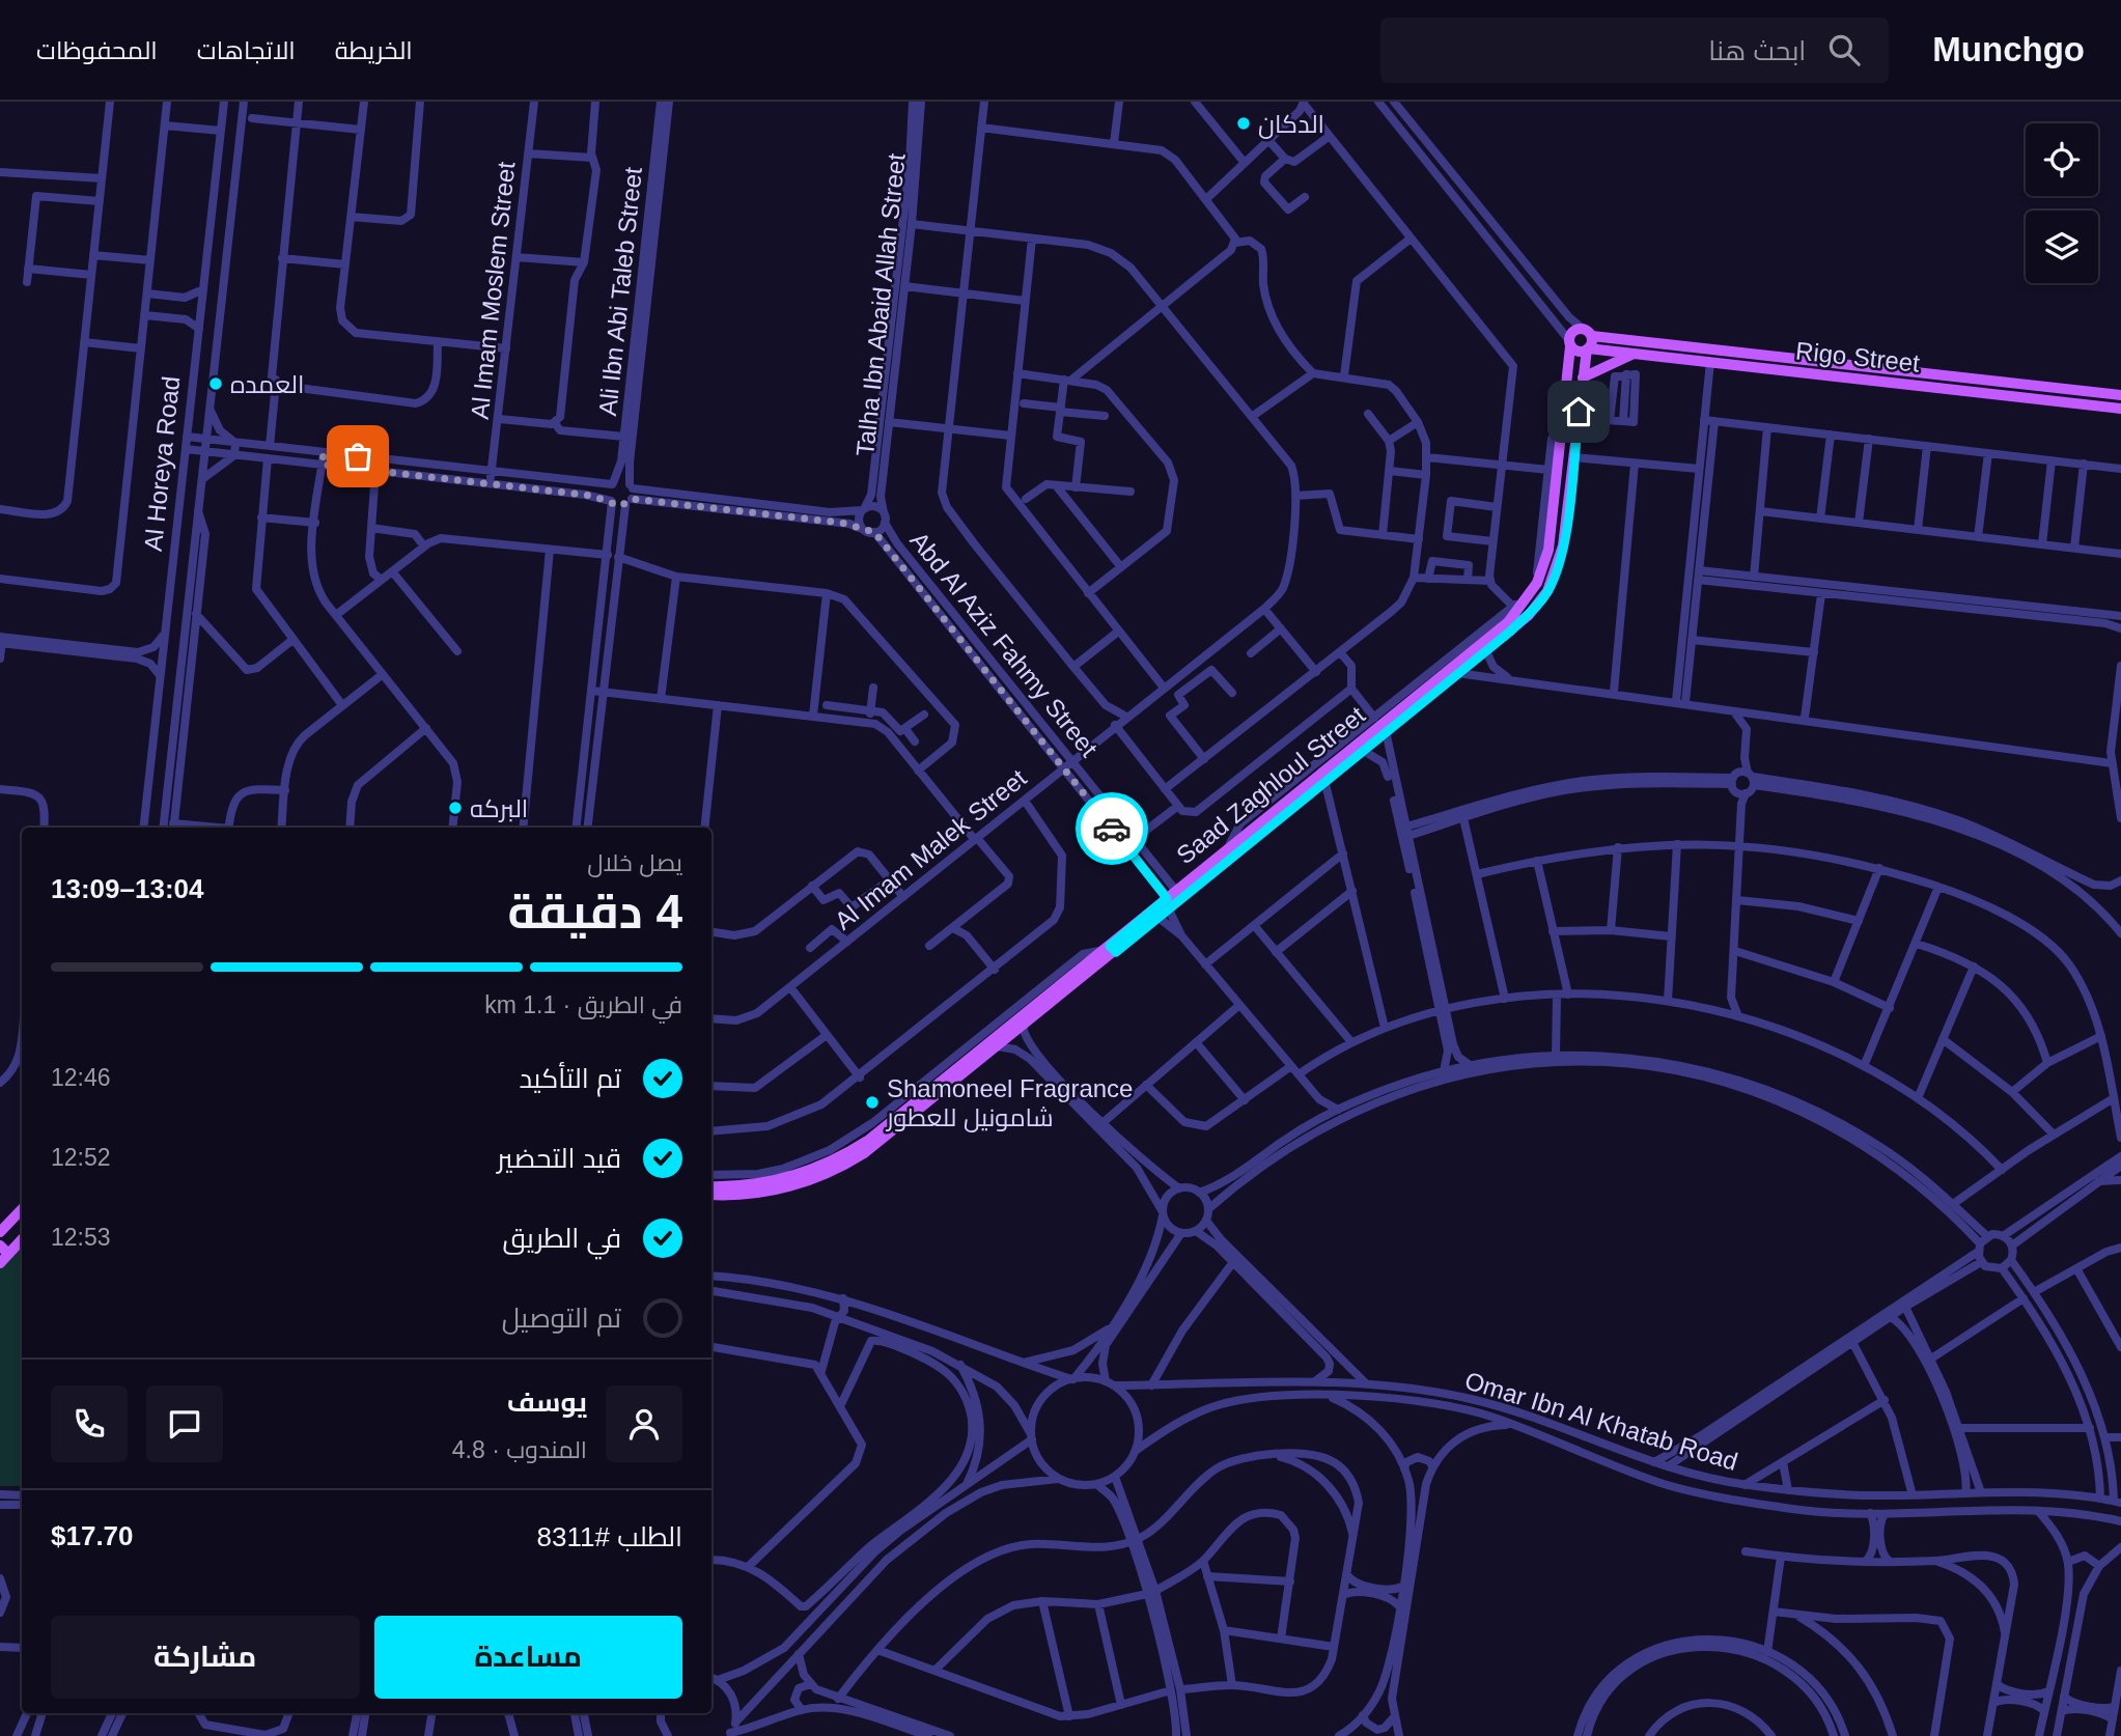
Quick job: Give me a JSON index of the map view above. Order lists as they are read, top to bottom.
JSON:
{
  "streets": {
    "main road": ["Rigo Street", "Saad Zaghloul Street"],
    "street": [
      "Al Imam Moslem Street",
      "Ali Ibn Abi Taleb Street",
      "Talha Ibn Abaid Allah Street",
      "Al Horeya Road",
      "Abd Al Aziz Fahmy Street",
      "Al Imam Malek Street",
      "Omar Ibn Al Khatab Road"
    ]
  },
  "crossings": [
    ["Talha Ibn Abaid Allah Street", "Abd Al Aziz Fahmy Street"],
    ["Talha Ibn Abaid Allah Street", "Al Imam Malek Street"],
    ["Rigo Street", "Saad Zaghloul Street"],
    ["Abd Al Aziz Fahmy Street", "Saad Zaghloul Street"],
    ["Abd Al Aziz Fahmy Street", "Al Imam Malek Street"]
  ],
  "places": [
    "الدكان",
    "العمده",
    "البركه",
    "Shamoneel Fragrance شامونيل للعطور"
  ],
  "page": {
    "header": "Munchgo",
    "search": "ابحث هنا",
    "nav": ["الخريطة", "الاتجاهات", "المحفوظات"],
    "heading": ["4 دقيقة", "يصل خلال", "13:04–13:09"],
    "panel": [
      "يوسف",
      "المندوب · 4.8",
      "الطلب #8311",
      "$17.70"
    ],
    "bar": "في الطريق · 1.1 km",
    "list": [
      ["تم التأكيد", "12:46"],
      ["قيد التحضير", "12:52"],
      ["في الطريق", "12:53"],
      "تم التوصيل"
    ],
    "buttons": ["مساعدة", "مشاركة"]
  }
}
